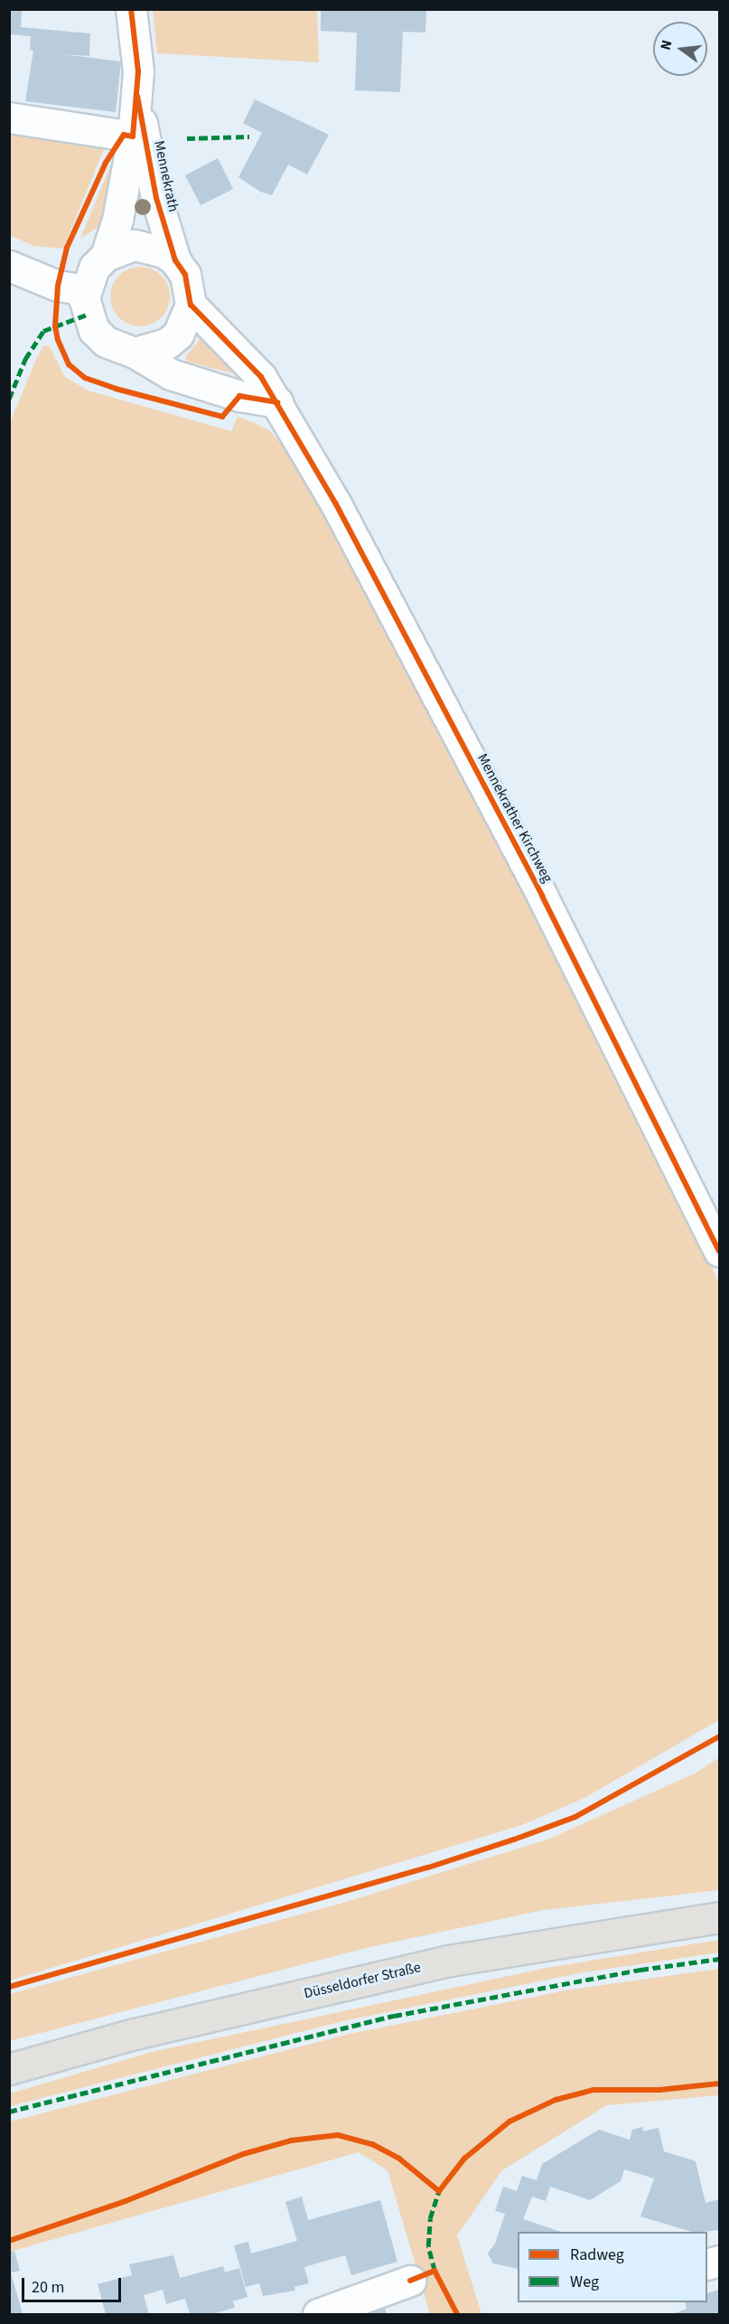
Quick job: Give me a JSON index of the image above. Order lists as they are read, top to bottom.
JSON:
{
  "streets": {
    "main road": ["Düsseldorfer Straße"],
    "street": ["Mennekrath", "Mennekrather Kirchweg"]
  },
  "crossings": [
    ["Mennekrath", "Mennekrather Kirchweg"]
  ],
  "legend": ["Radweg", "Weg"],
  "scale_bar": "20 m",
  "north": "left"
}
